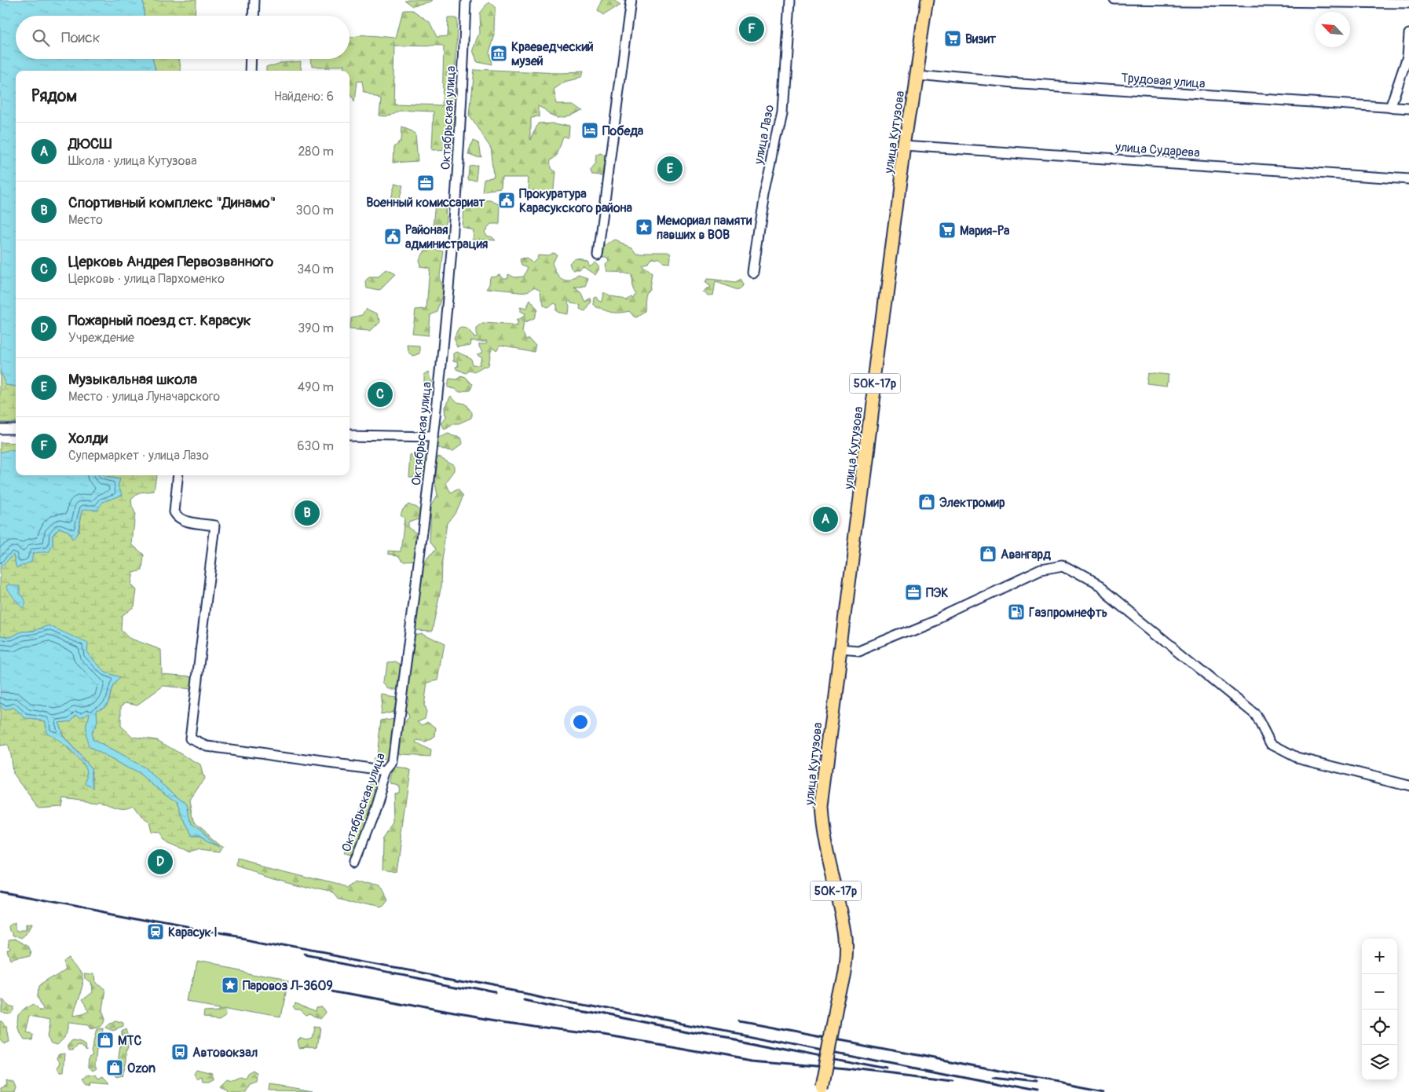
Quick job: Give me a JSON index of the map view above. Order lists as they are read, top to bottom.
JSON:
{
  "streets": {
    "main road": ["улица Кутузова", "50К-17р"],
    "street": [
      "Трудовая улица",
      "Октябрьская улица",
      "улица Лазо",
      "улица Сударева"
    ]
  },
  "crossings": [
    ["Трудовая улица", "улица Кутузова"],
    ["улица Кутузова", "улица Сударева"]
  ],
  "places": {
    "supermarket": ["Визит", "Мария-Ра"],
    "museum": ["Краеведческий музей"],
    "hotel": ["Победа"],
    "office": ["Военный комиссариат", "ПЭК"],
    "public building": ["Прокуратура Карасукского района", "Районая администрация"],
    "place": ["Мемориал памяти павших в ВОВ", "Паровоз Л-3609"],
    "shop": [
      "Электромир",
      "Авангард",
      "МТС",
      "Ozon"
    ],
    "fuel station": ["Газпромнефть"],
    "station": ["Карасук I"],
    "bus stop": ["Автовокзал"]
  },
  "north": "top left",
  "page": {
    "pins": [
      "F",
      "E",
      "C",
      "B",
      "A",
      "D"
    ],
    "search": "Поиск",
    "heading": ["Рядом", "Найдено: 6"],
    "list": [
      {
        "mark": "A",
        "name": "ДЮСШ",
        "note": "Школа · улица Кутузова",
        "value": "280 m"
      },
      {
        "mark": "B",
        "name": "Спортивный комплекс \"Динамо\"",
        "note": "Место",
        "value": "300 m"
      },
      {
        "mark": "C",
        "name": "Церковь Андрея Первозванного",
        "note": "Церковь · улица Пархоменко",
        "value": "340 m"
      },
      {
        "mark": "D",
        "name": "Пожарный поезд ст. Карасук",
        "note": "Учреждение",
        "value": "390 m"
      },
      {
        "mark": "E",
        "name": "Музыкальная школа",
        "note": "Место · улица Луначарского",
        "value": "490 m"
      },
      {
        "mark": "F",
        "name": "Холди",
        "note": "Супермаркет · улица Лазо",
        "value": "630 m"
      }
    ],
    "map_buttons": ["+", "−"]
  }
}
